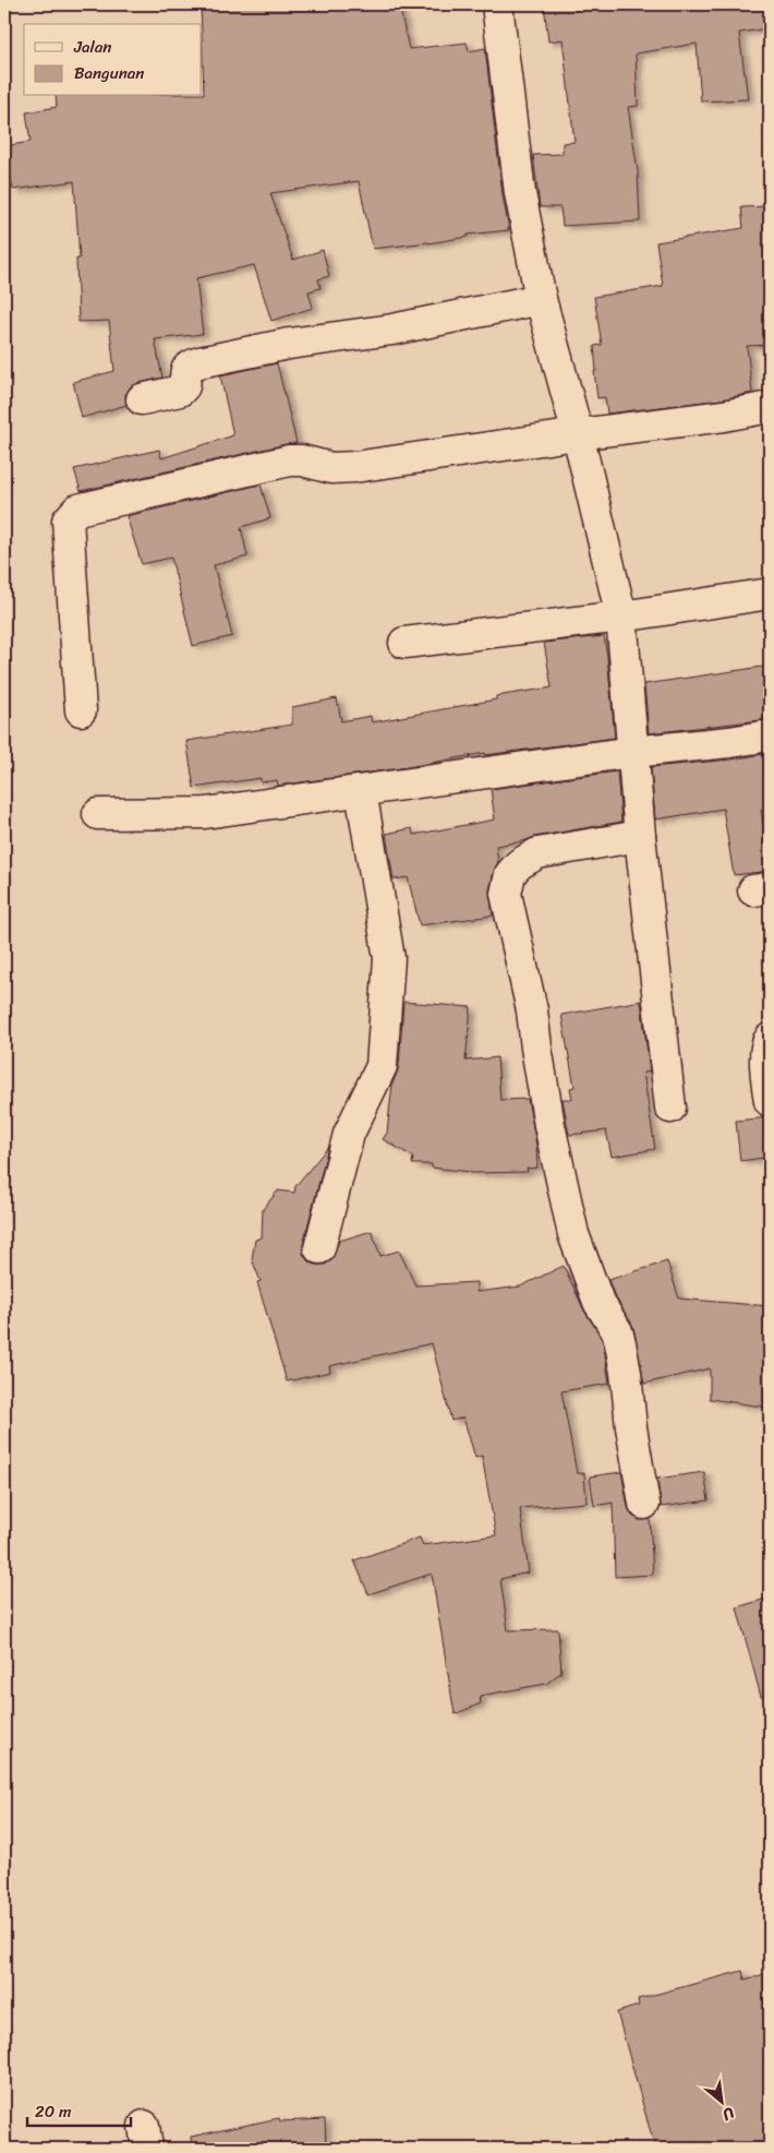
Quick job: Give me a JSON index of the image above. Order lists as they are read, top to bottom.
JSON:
{
  "legend": ["Jalan", "Bangunan"],
  "scale_bar": "20 m",
  "north": "bottom right"
}
